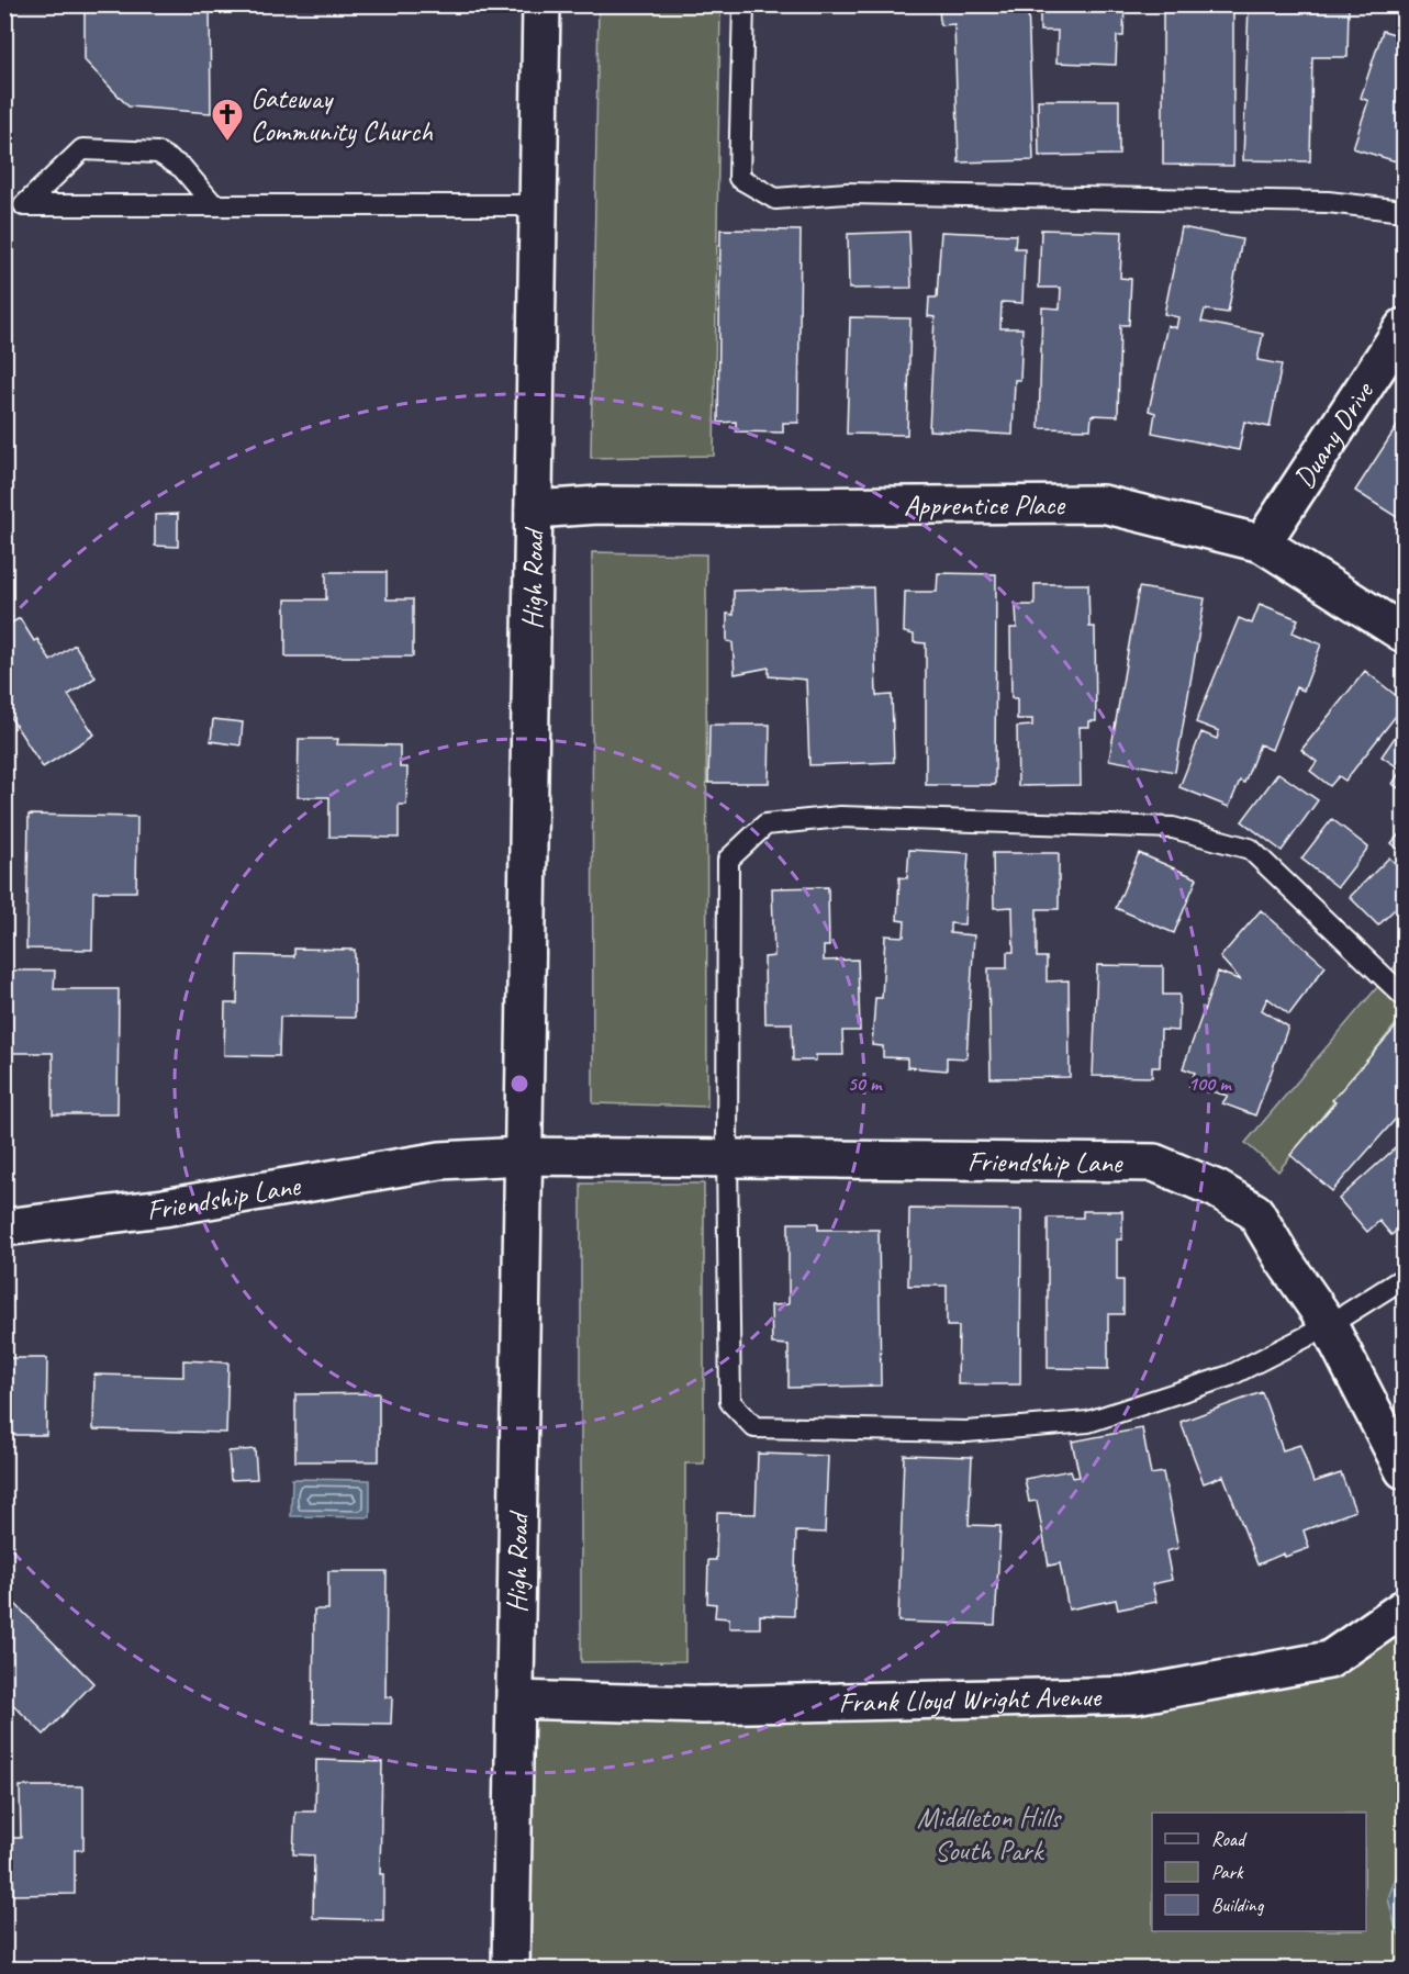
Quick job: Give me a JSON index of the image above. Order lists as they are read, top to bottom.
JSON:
{
  "streets": {
    "street": [
      "Duany Drive",
      "Apprentice Place",
      "High Road",
      "Friendship Lane",
      "Frank Lloyd Wright Avenue"
    ]
  },
  "crossings": [
    ["Duany Drive", "Apprentice Place"],
    ["Apprentice Place", "High Road"],
    ["High Road", "Friendship Lane"],
    ["High Road", "Frank Lloyd Wright Avenue"]
  ],
  "parks": ["Middleton Hills South Park"],
  "places": {
    "church": ["Gateway Community Church"]
  },
  "legend": ["Road", "Park", "Building"],
  "rings": ["50 m", "100 m"]
}
